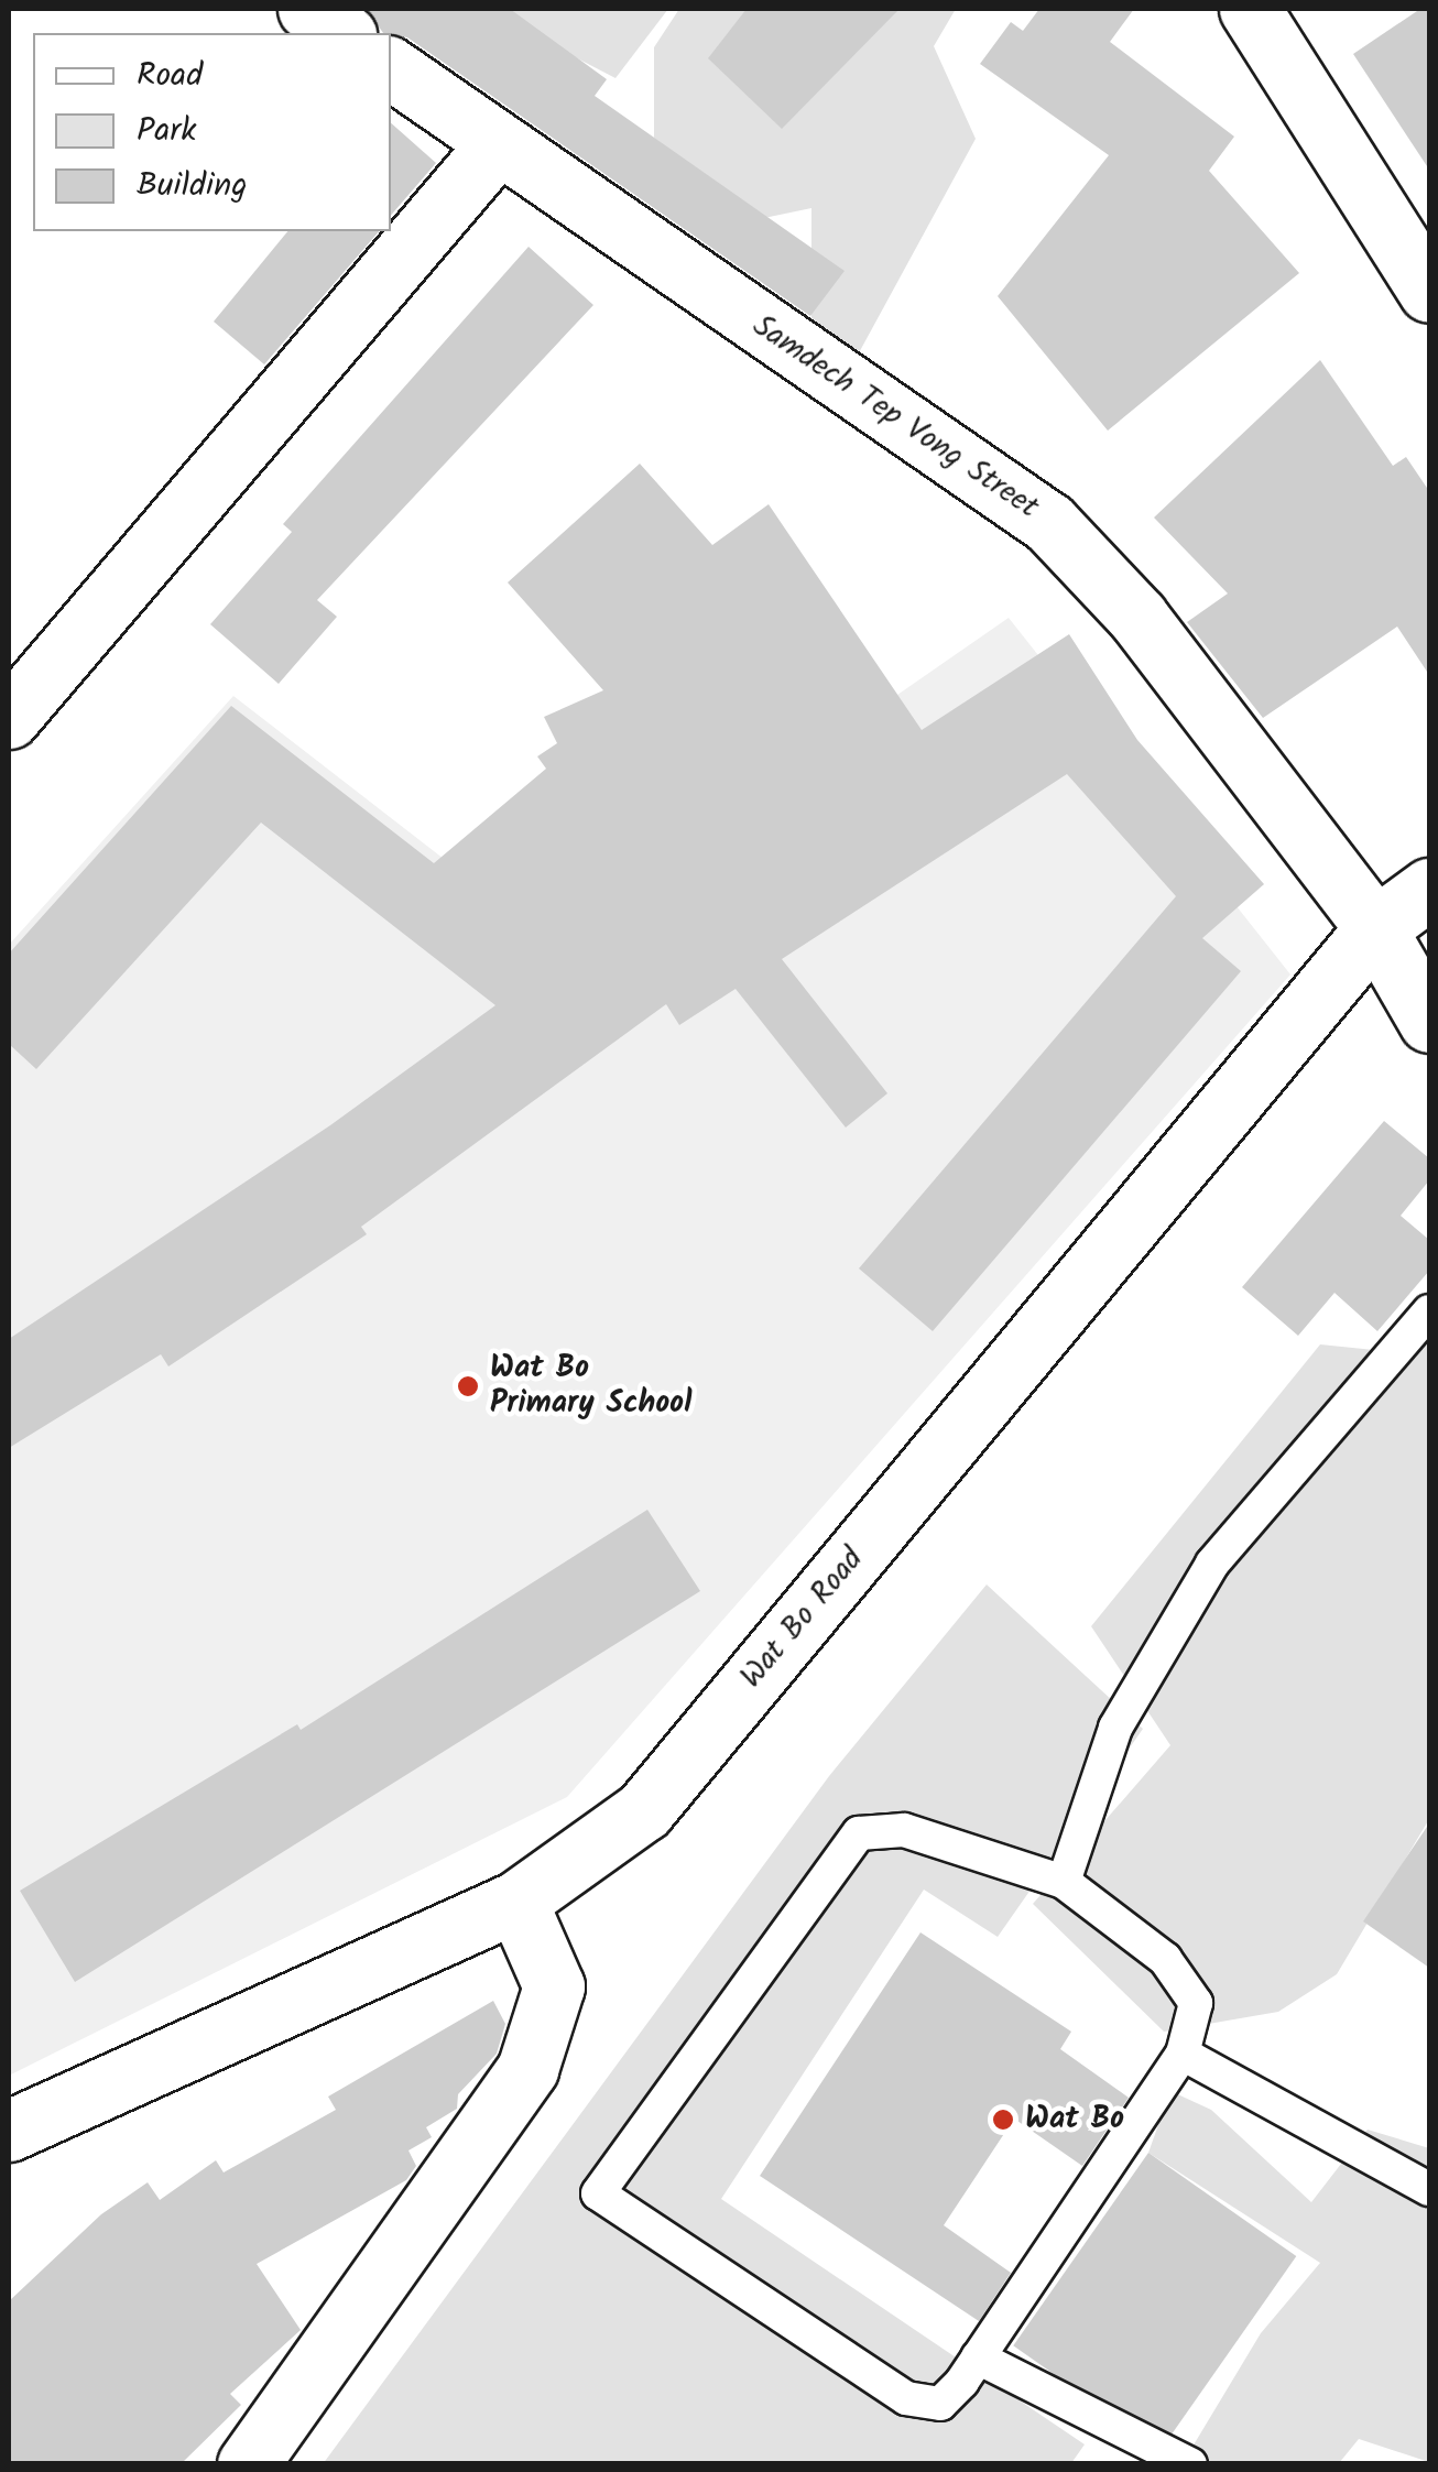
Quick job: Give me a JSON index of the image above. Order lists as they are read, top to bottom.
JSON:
{
  "streets": {
    "street": ["Samdech Tep Vong Street", "Wat Bo Road"]
  },
  "crossings": [
    ["Samdech Tep Vong Street", "Wat Bo Road"]
  ],
  "places": ["Wat Bo Primary School", "Wat Bo"],
  "legend": ["Road", "Park", "Building"]
}
